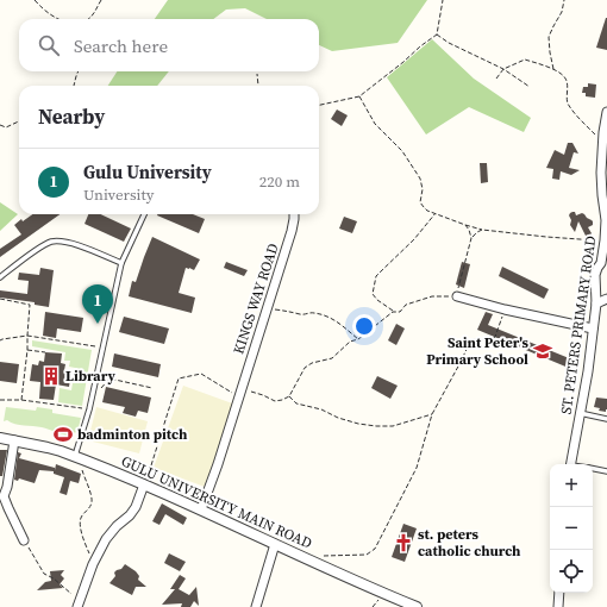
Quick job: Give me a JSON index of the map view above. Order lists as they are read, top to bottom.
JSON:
{
  "streets": {
    "street": ["KINGS WAY ROAD", "ST. PETERS PRIMARY ROAD", "GULU UNIVERSITY MAIN ROAD"]
  },
  "crossings": [
    ["KINGS WAY ROAD", "GULU UNIVERSITY MAIN ROAD"]
  ],
  "places": {
    "school or university": ["Saint Peter's Primary School"],
    "building": ["Library"],
    "sports": ["badminton pitch"],
    "church": ["st. peters catholic church"]
  },
  "page": {
    "search": "Search here",
    "heading": "Nearby",
    "list": [
      {
        "mark": "1",
        "name": "Gulu University",
        "note": "University",
        "value": "220 m"
      }
    ],
    "pins": "1",
    "map_buttons": ["+", "−"]
  }
}
